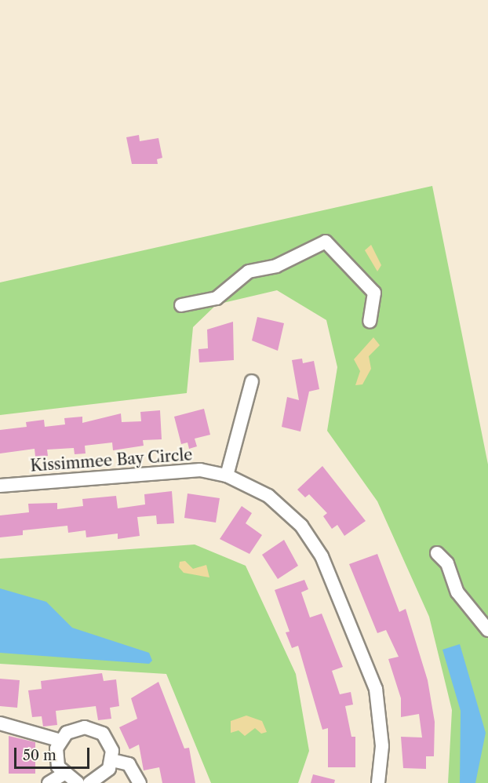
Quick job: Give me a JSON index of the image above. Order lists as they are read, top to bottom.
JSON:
{
  "streets": {
    "street": ["Kissimmee Bay Circle"]
  },
  "scale_bar": "50 m"
}
